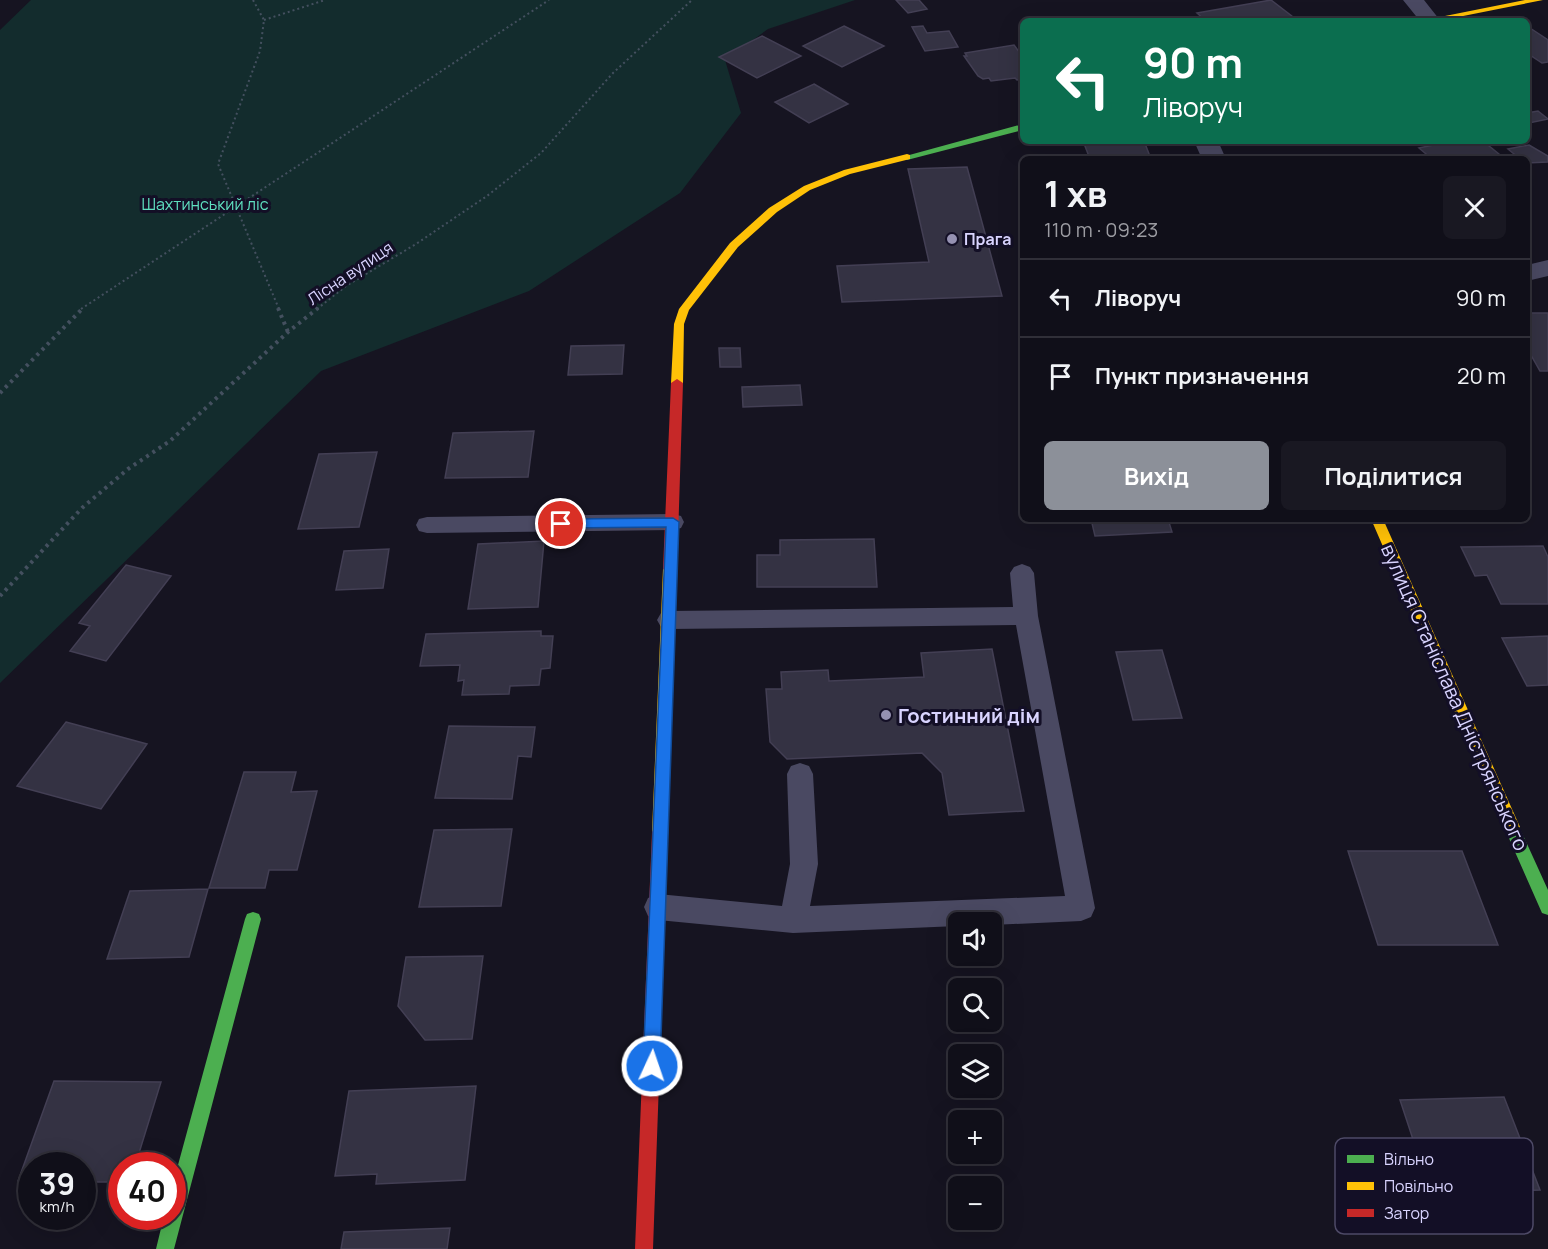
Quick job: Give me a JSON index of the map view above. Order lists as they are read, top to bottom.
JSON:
{
  "streets": {
    "street": ["вулиця Станіслава Дністрянського"],
    "path": ["Лісна вулиця"]
  },
  "parks": ["Шахтинський ліс"],
  "places": ["Прага", "Гостинний дім"],
  "legend": ["Вільно", "Повільно", "Затор"],
  "page": {
    "turn": ["90 m", "Ліворуч"],
    "heading": ["1 хв", "110 m · 09:23"],
    "list": [
      {
        "name": "Ліворуч",
        "value": "90 m"
      },
      {
        "name": "Пункт призначення",
        "value": "20 m"
      }
    ],
    "buttons": ["Вихід", "Поділитися"],
    "map_buttons": ["+", "−"],
    "speed": "39 km/h",
    "limit": "40"
  }
}
